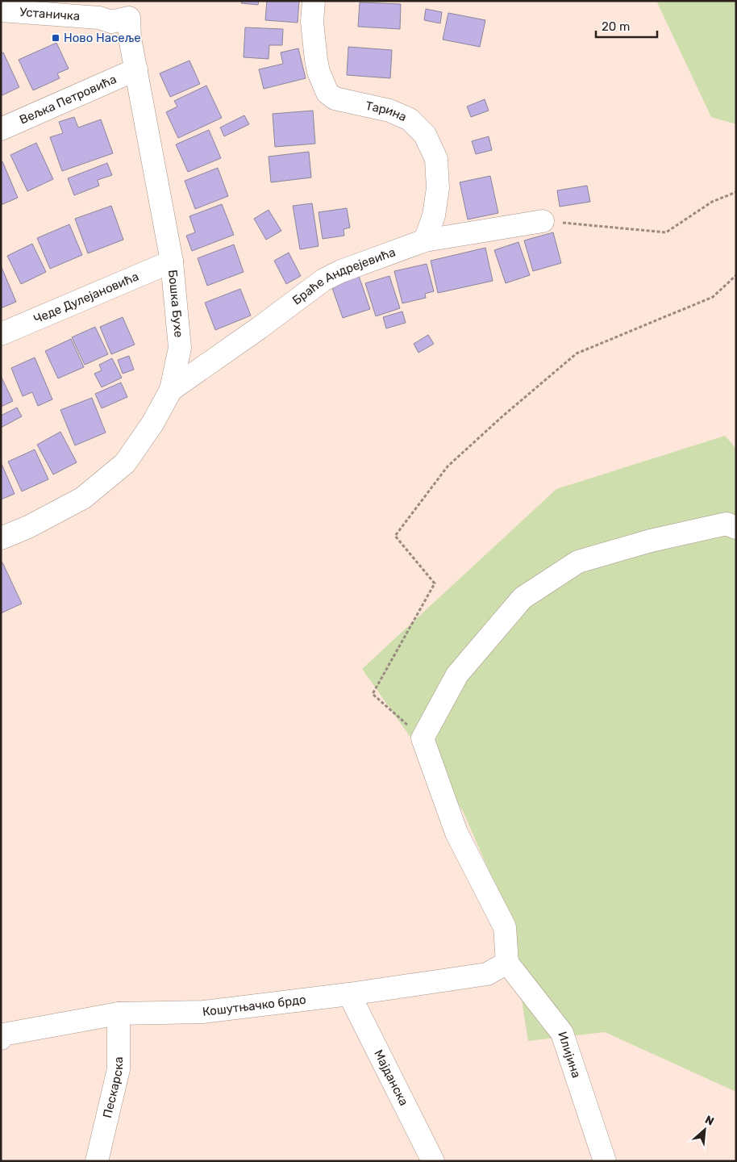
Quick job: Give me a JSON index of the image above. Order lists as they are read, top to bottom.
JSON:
{
  "streets": {
    "street": [
      "Устаничка",
      "Вељка Петровића",
      "Тарина",
      "Браће Андрејевића",
      "Чеде Дулејановића",
      "Бошка Бухе",
      "Кошутњачко брдо",
      "Илијина",
      "Мајданска",
      "Пескарска"
    ]
  },
  "crossings": [
    ["Устаничка", "Бошка Бухе"],
    ["Вељка Петровића", "Бошка Бухе"],
    ["Тарина", "Браће Андрејевића"],
    ["Браће Андрејевића", "Бошка Бухе"],
    ["Чеде Дулејановића", "Бошка Бухе"],
    ["Кошутњачко брдо", "Илијина"],
    ["Кошутњачко брдо", "Мајданска"],
    ["Кошутњачко брдо", "Пескарска"]
  ],
  "places": {
    "transit": ["Ново Насеље"]
  },
  "scale_bar": "20 m",
  "north": "top right"
}
